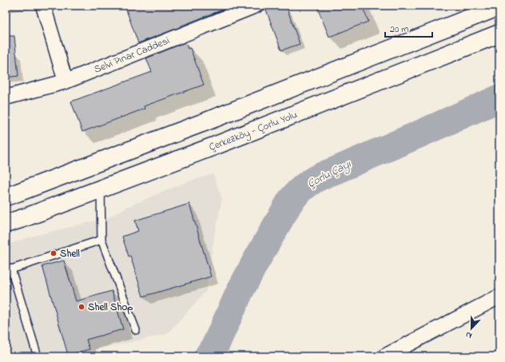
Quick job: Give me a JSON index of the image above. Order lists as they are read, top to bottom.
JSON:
{
  "streets": {
    "main road": ["Çerkezköy - Çorlu Yolu"],
    "street": ["Selvi Pınar Caddesi"]
  },
  "water": ["Çorlu Çayı"],
  "places": ["Shell", "Shell Shop"],
  "scale_bar": "20 m",
  "north": "bottom"
}
